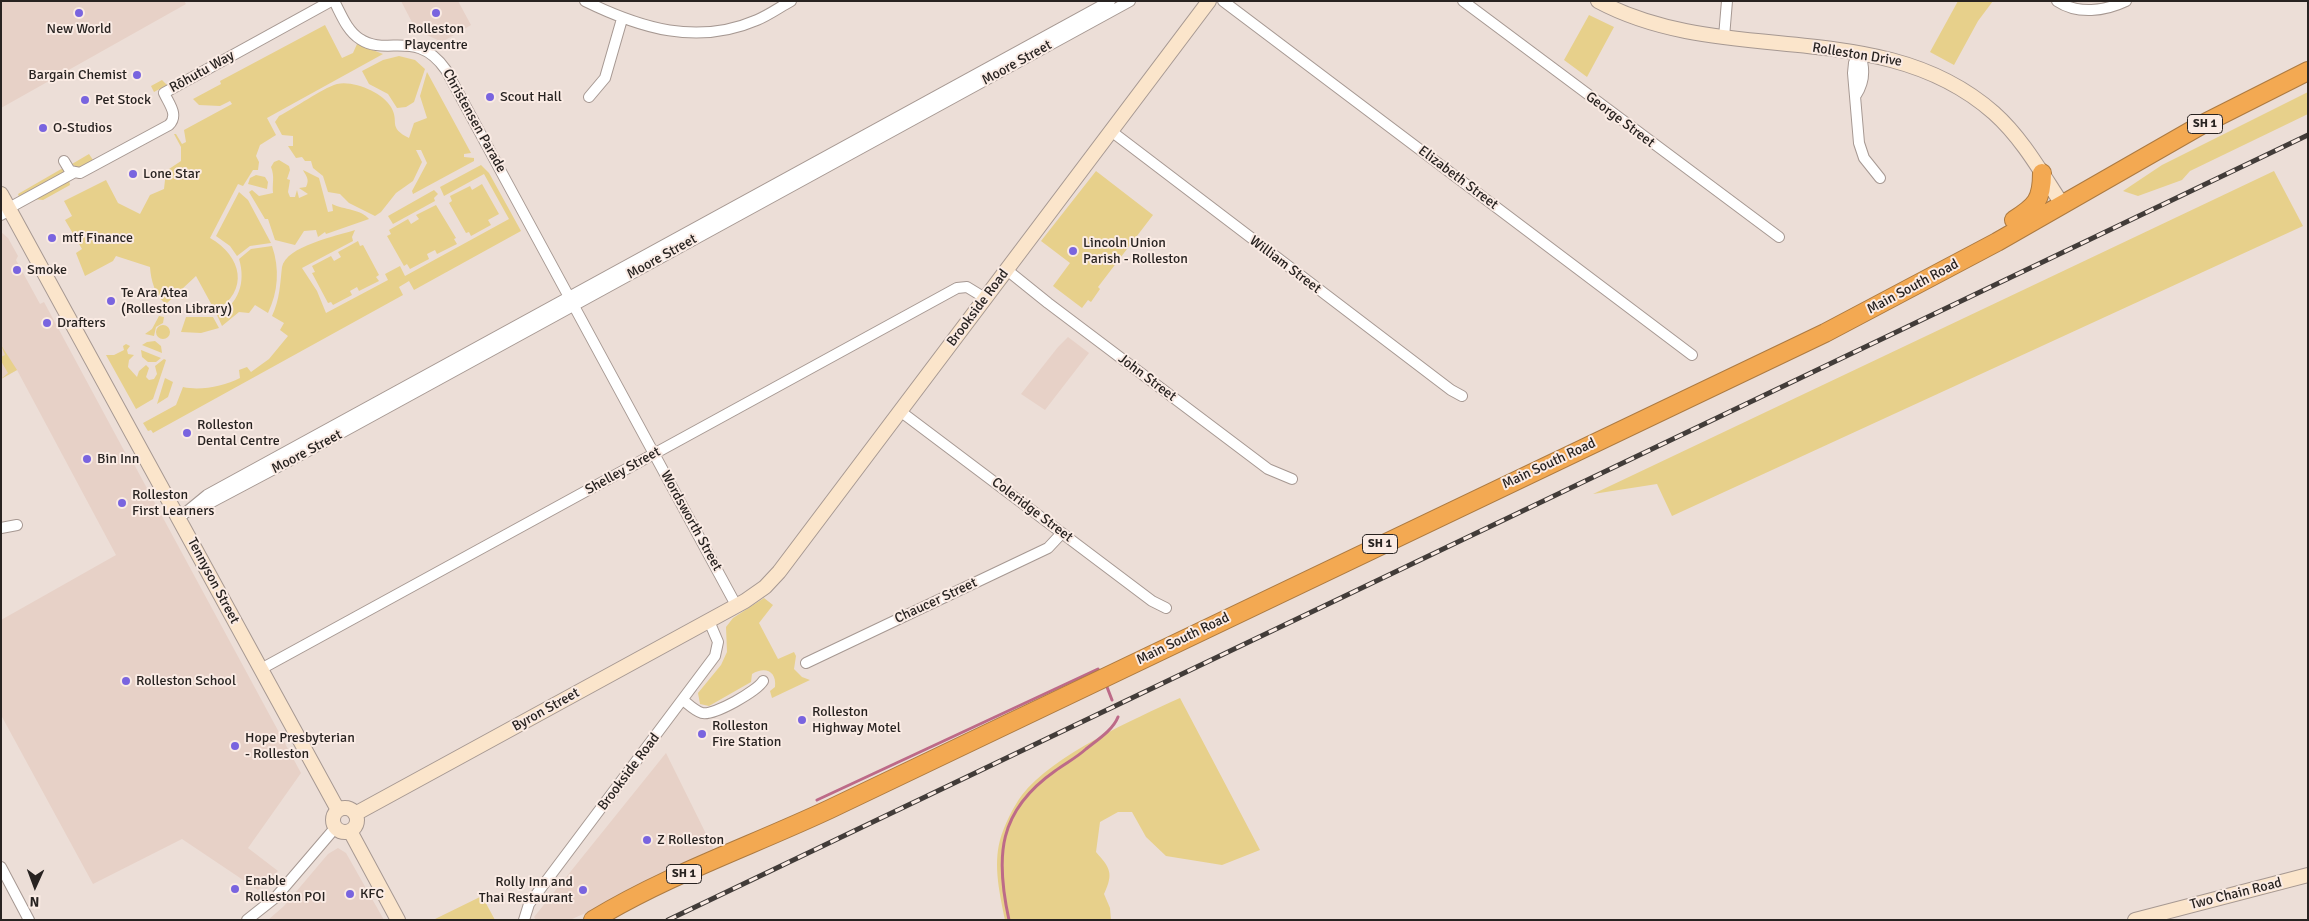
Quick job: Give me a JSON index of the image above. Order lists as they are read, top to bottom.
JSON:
{
  "streets": {
    "highway": ["SH 1", "Main South Road"],
    "street": [
      "Rolleston Drive",
      "Moore Street",
      "Rōhutu Way",
      "George Street",
      "Christensen Parade",
      "Elizabeth Street",
      "William Street",
      "Brookside Road",
      "John Street",
      "Shelley Street",
      "Coleridge Street",
      "Wordsworth Street",
      "Tennyson Street",
      "Chaucer Street",
      "Byron Street",
      "Two Chain Road"
    ]
  },
  "crossings": [
    ["Rolleston Drive", "Main South Road"],
    ["Moore Street", "Christensen Parade"],
    ["Moore Street", "Wordsworth Street"],
    ["Moore Street", "Tennyson Street"],
    ["Rōhutu Way", "Christensen Parade"],
    ["Rōhutu Way", "Tennyson Street"],
    ["Christensen Parade", "Wordsworth Street"],
    ["William Street", "Brookside Road"],
    ["Brookside Road", "John Street"],
    ["Brookside Road", "Shelley Street"],
    ["Brookside Road", "Coleridge Street"],
    ["Brookside Road", "Wordsworth Street"],
    ["Brookside Road", "Byron Street"],
    ["Shelley Street", "Wordsworth Street"],
    ["Shelley Street", "Tennyson Street"],
    ["Coleridge Street", "Chaucer Street"],
    ["Wordsworth Street", "Byron Street"],
    ["Tennyson Street", "Byron Street"]
  ],
  "places": [
    "New World",
    "Rolleston Playcentre",
    "Bargain Chemist",
    "Scout Hall",
    "Pet Stock",
    "O-Studios",
    "Lone Star",
    "mtf Finance",
    "Lincoln Union Parish - Rolleston",
    "Smoke",
    "Te Ara Atea (Rolleston Library)",
    "Drafters",
    "Rolleston Dental Centre",
    "Bin Inn",
    "Rolleston First Learners",
    "Rolleston School",
    "Rolleston Highway Motel",
    "Rolleston Fire Station",
    "Hope Presbyterian - Rolleston",
    "Z Rolleston",
    "Enable Rolleston POI",
    "Rolly Inn and Thai Restaurant",
    "KFC"
  ],
  "north": "bottom"
}
